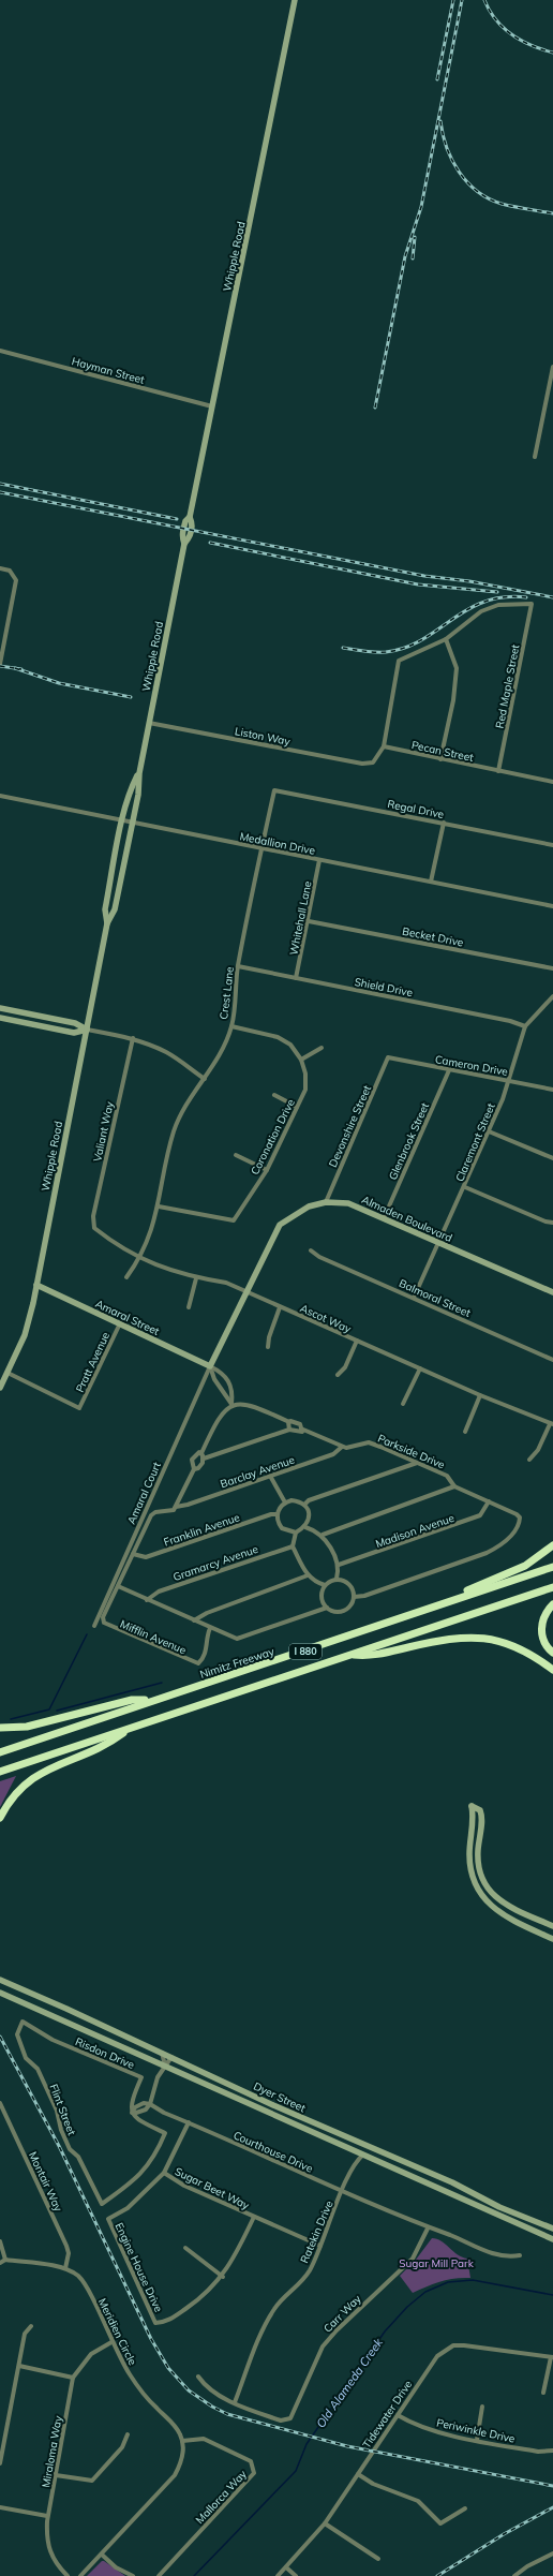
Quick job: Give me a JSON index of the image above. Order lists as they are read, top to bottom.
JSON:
{
  "streets": {
    "highway": ["I 880", "Nimitz Freeway"],
    "main road": [
      "Whipple Road",
      "Almaden Boulevard",
      "Amaral Street",
      "Dyer Street"
    ],
    "street": [
      "Hayman Street",
      "Red Maple Street",
      "Liston Way",
      "Pecan Street",
      "Regal Drive",
      "Medallion Drive",
      "Whitehall Lane",
      "Becket Drive",
      "Shield Drive",
      "Crest Lane",
      "Cameron Drive",
      "Devonshire Street",
      "Valiant Way",
      "Coronation Drive",
      "Glenbrook Street",
      "Claremont Street",
      "Balmoral Street",
      "Ascot Way",
      "Pratt Avenue",
      "Parkside Drive",
      "Barclay Avenue",
      "Amaral Court",
      "Franklin Avenue",
      "Madison Avenue",
      "Gramarcy Avenue",
      "Mifflin Avenue",
      "Risdon Drive",
      "Flint Street",
      "Courthouse Drive",
      "Montair Way",
      "Sugar Beet Way",
      "Ratekin Drive",
      "Engine House Drive",
      "Carr Way",
      "Meridien Circle",
      "Tidewater Drive",
      "Periwinkle Drive",
      "Miraloma Way",
      "Mallorca Way"
    ]
  },
  "crossings": [
    ["Whipple Road", "Hayman Street"],
    ["Whipple Road", "Liston Way"],
    ["Whipple Road", "Medallion Drive"],
    ["Whipple Road", "Amaral Street"],
    ["Whipple Road", "Pratt Avenue"],
    ["Red Maple Street", "Pecan Street"],
    ["Liston Way", "Pecan Street"],
    ["Regal Drive", "Crest Lane"],
    ["Medallion Drive", "Whitehall Lane"],
    ["Medallion Drive", "Crest Lane"],
    ["Whitehall Lane", "Becket Drive"],
    ["Whitehall Lane", "Shield Drive"],
    ["Shield Drive", "Crest Lane"],
    ["Shield Drive", "Claremont Street"],
    ["Crest Lane", "Coronation Drive"],
    ["Crest Lane", "Ascot Way"],
    ["Cameron Drive", "Devonshire Street"],
    ["Cameron Drive", "Glenbrook Street"],
    ["Cameron Drive", "Claremont Street"],
    ["Devonshire Street", "Almaden Boulevard"],
    ["Valiant Way", "Ascot Way"],
    ["Glenbrook Street", "Almaden Boulevard"],
    ["Claremont Street", "Almaden Boulevard"],
    ["Claremont Street", "Balmoral Street"],
    ["Almaden Boulevard", "Amaral Street"],
    ["Almaden Boulevard", "Ascot Way"],
    ["Almaden Boulevard", "Amaral Court"],
    ["Amaral Street", "Pratt Avenue"],
    ["Amaral Street", "Amaral Court"],
    ["Parkside Drive", "Barclay Avenue"],
    ["Parkside Drive", "Madison Avenue"],
    ["Parkside Drive", "Gramarcy Avenue"],
    ["Parkside Drive", "Mifflin Avenue"],
    ["Risdon Drive", "Flint Street"],
    ["Dyer Street", "Ratekin Drive"],
    ["Courthouse Drive", "Ratekin Drive"],
    ["Courthouse Drive", "Engine House Drive"],
    ["Courthouse Drive", "Carr Way"],
    ["Montair Way", "Meridien Circle"],
    ["Sugar Beet Way", "Ratekin Drive"],
    ["Sugar Beet Way", "Engine House Drive"],
    ["Ratekin Drive", "Carr Way"],
    ["Meridien Circle", "Miraloma Way"],
    ["Meridien Circle", "Mallorca Way"],
    ["Tidewater Drive", "Periwinkle Drive"]
  ],
  "water": ["Old Alameda Creek"],
  "parks": ["Sugar Mill Park"]
}
